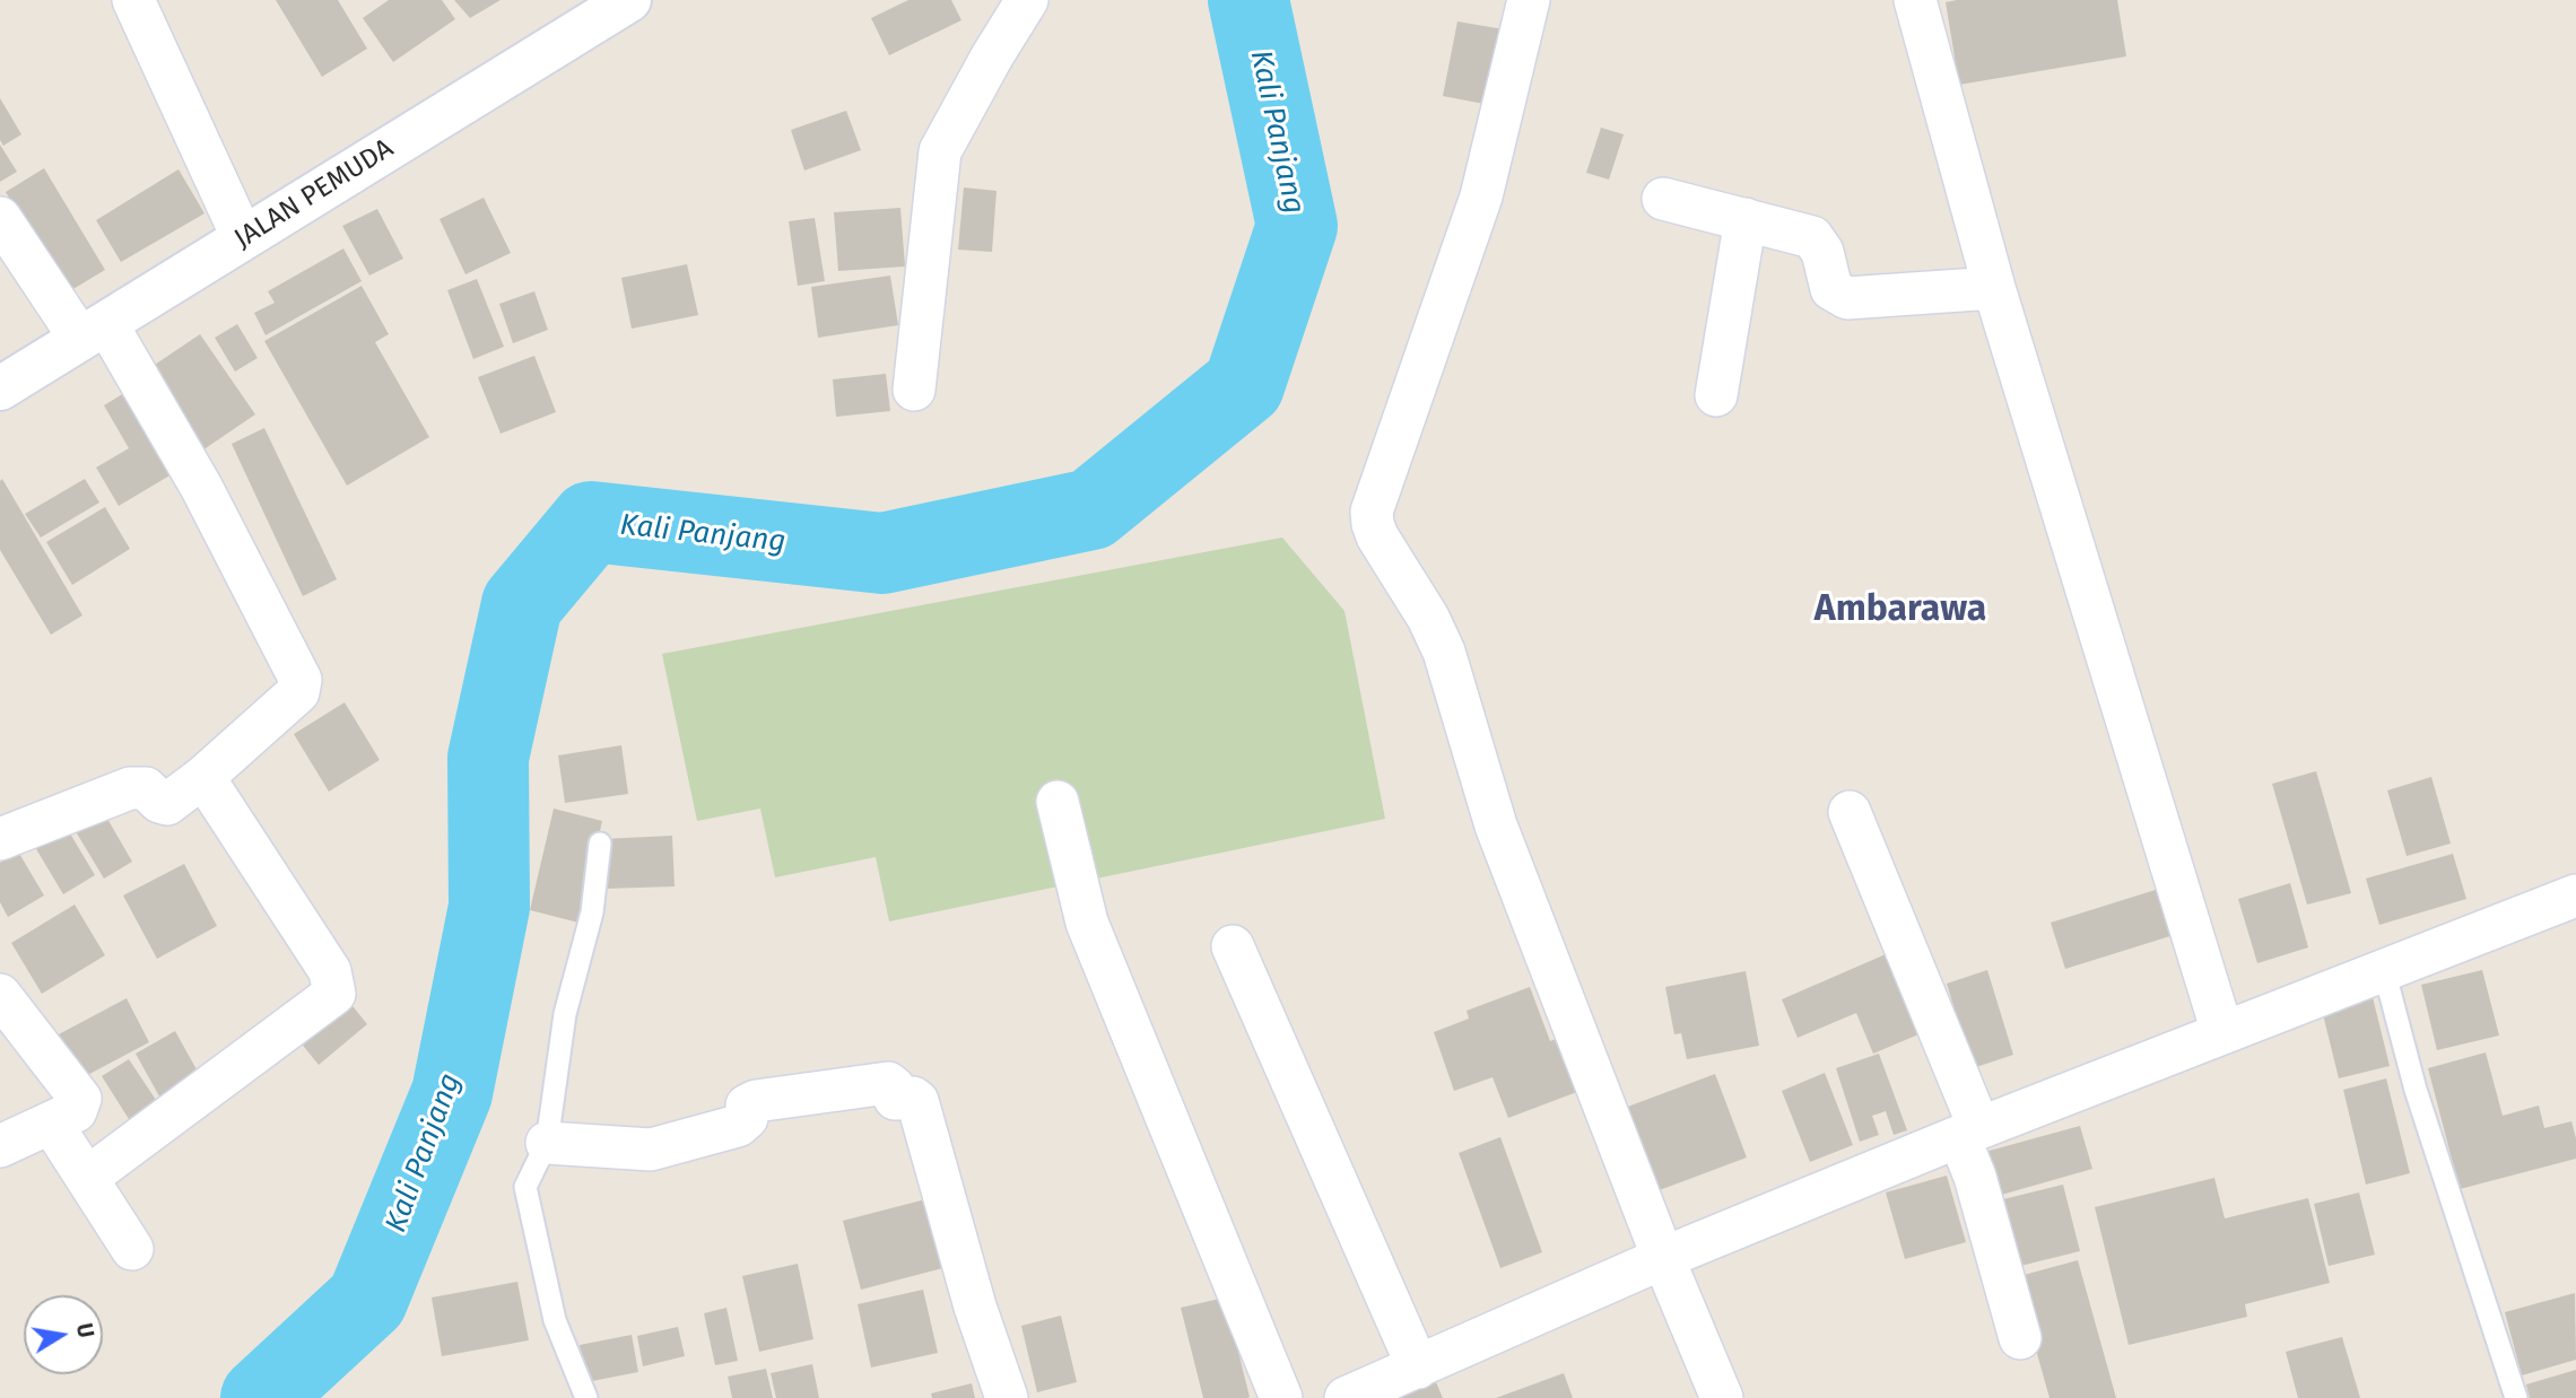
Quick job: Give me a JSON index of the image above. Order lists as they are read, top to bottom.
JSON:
{
  "streets": {
    "main road": ["JALAN PEMUDA"]
  },
  "districts": ["Ambarawa"],
  "water": ["Kali Panjang"],
  "north": "right"
}
